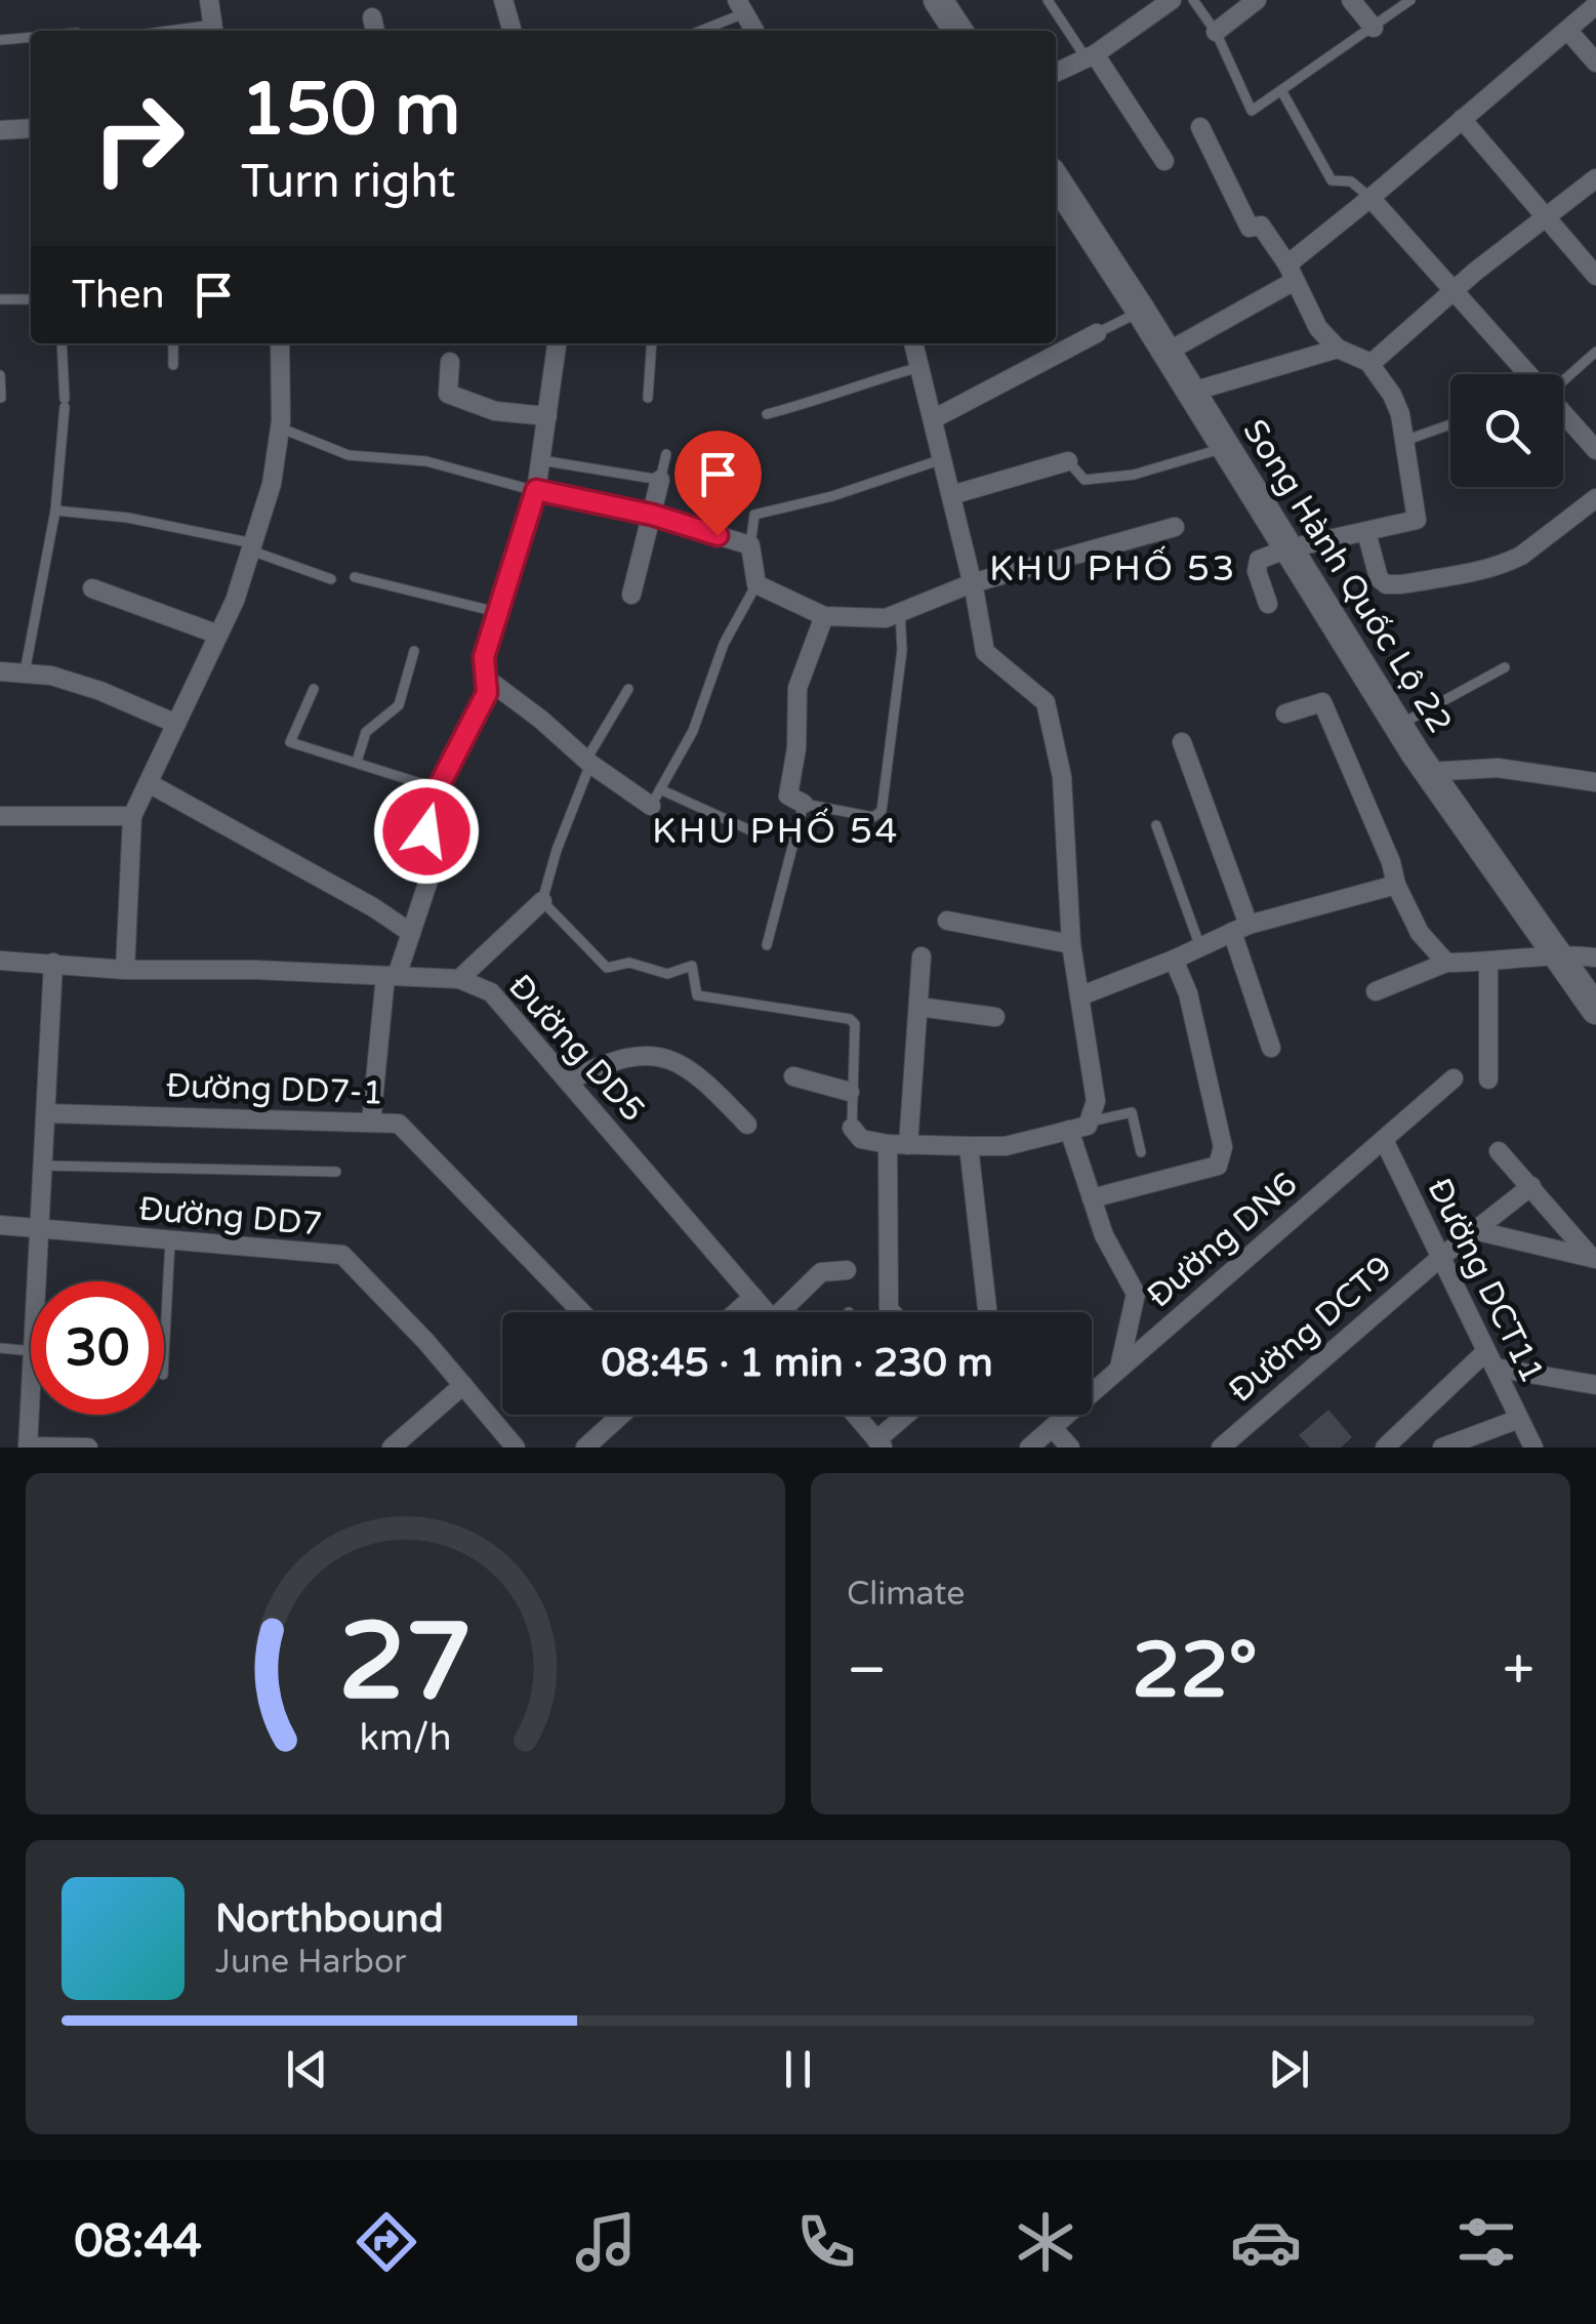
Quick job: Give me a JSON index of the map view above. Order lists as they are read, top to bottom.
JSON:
{
  "streets": {
    "street": [
      "Song Hành Quốc Lộ 22",
      "Đường DD5",
      "Đường DD7-1",
      "Đường DD7",
      "Đường DN6",
      "Đường DCT11",
      "Đường DCT9"
    ]
  },
  "crossings": [
    ["Đường DN6", "Đường DCT11"],
    ["Đường DCT11", "Đường DCT9"]
  ],
  "districts": ["KHU PHỐ 53", "KHU PHỐ 54"],
  "page": {
    "turn": ["150 m", "Turn right"],
    "then": "Then",
    "limit": "30",
    "trip": "08:45 · 1 min · 230 m",
    "tile": "Climate",
    "heat": ["−", "22°", "+"],
    "song": ["Northbound", "June Harbor"],
    "tabs": "08:44",
    "gauge": ["27", "km/h"]
  }
}
